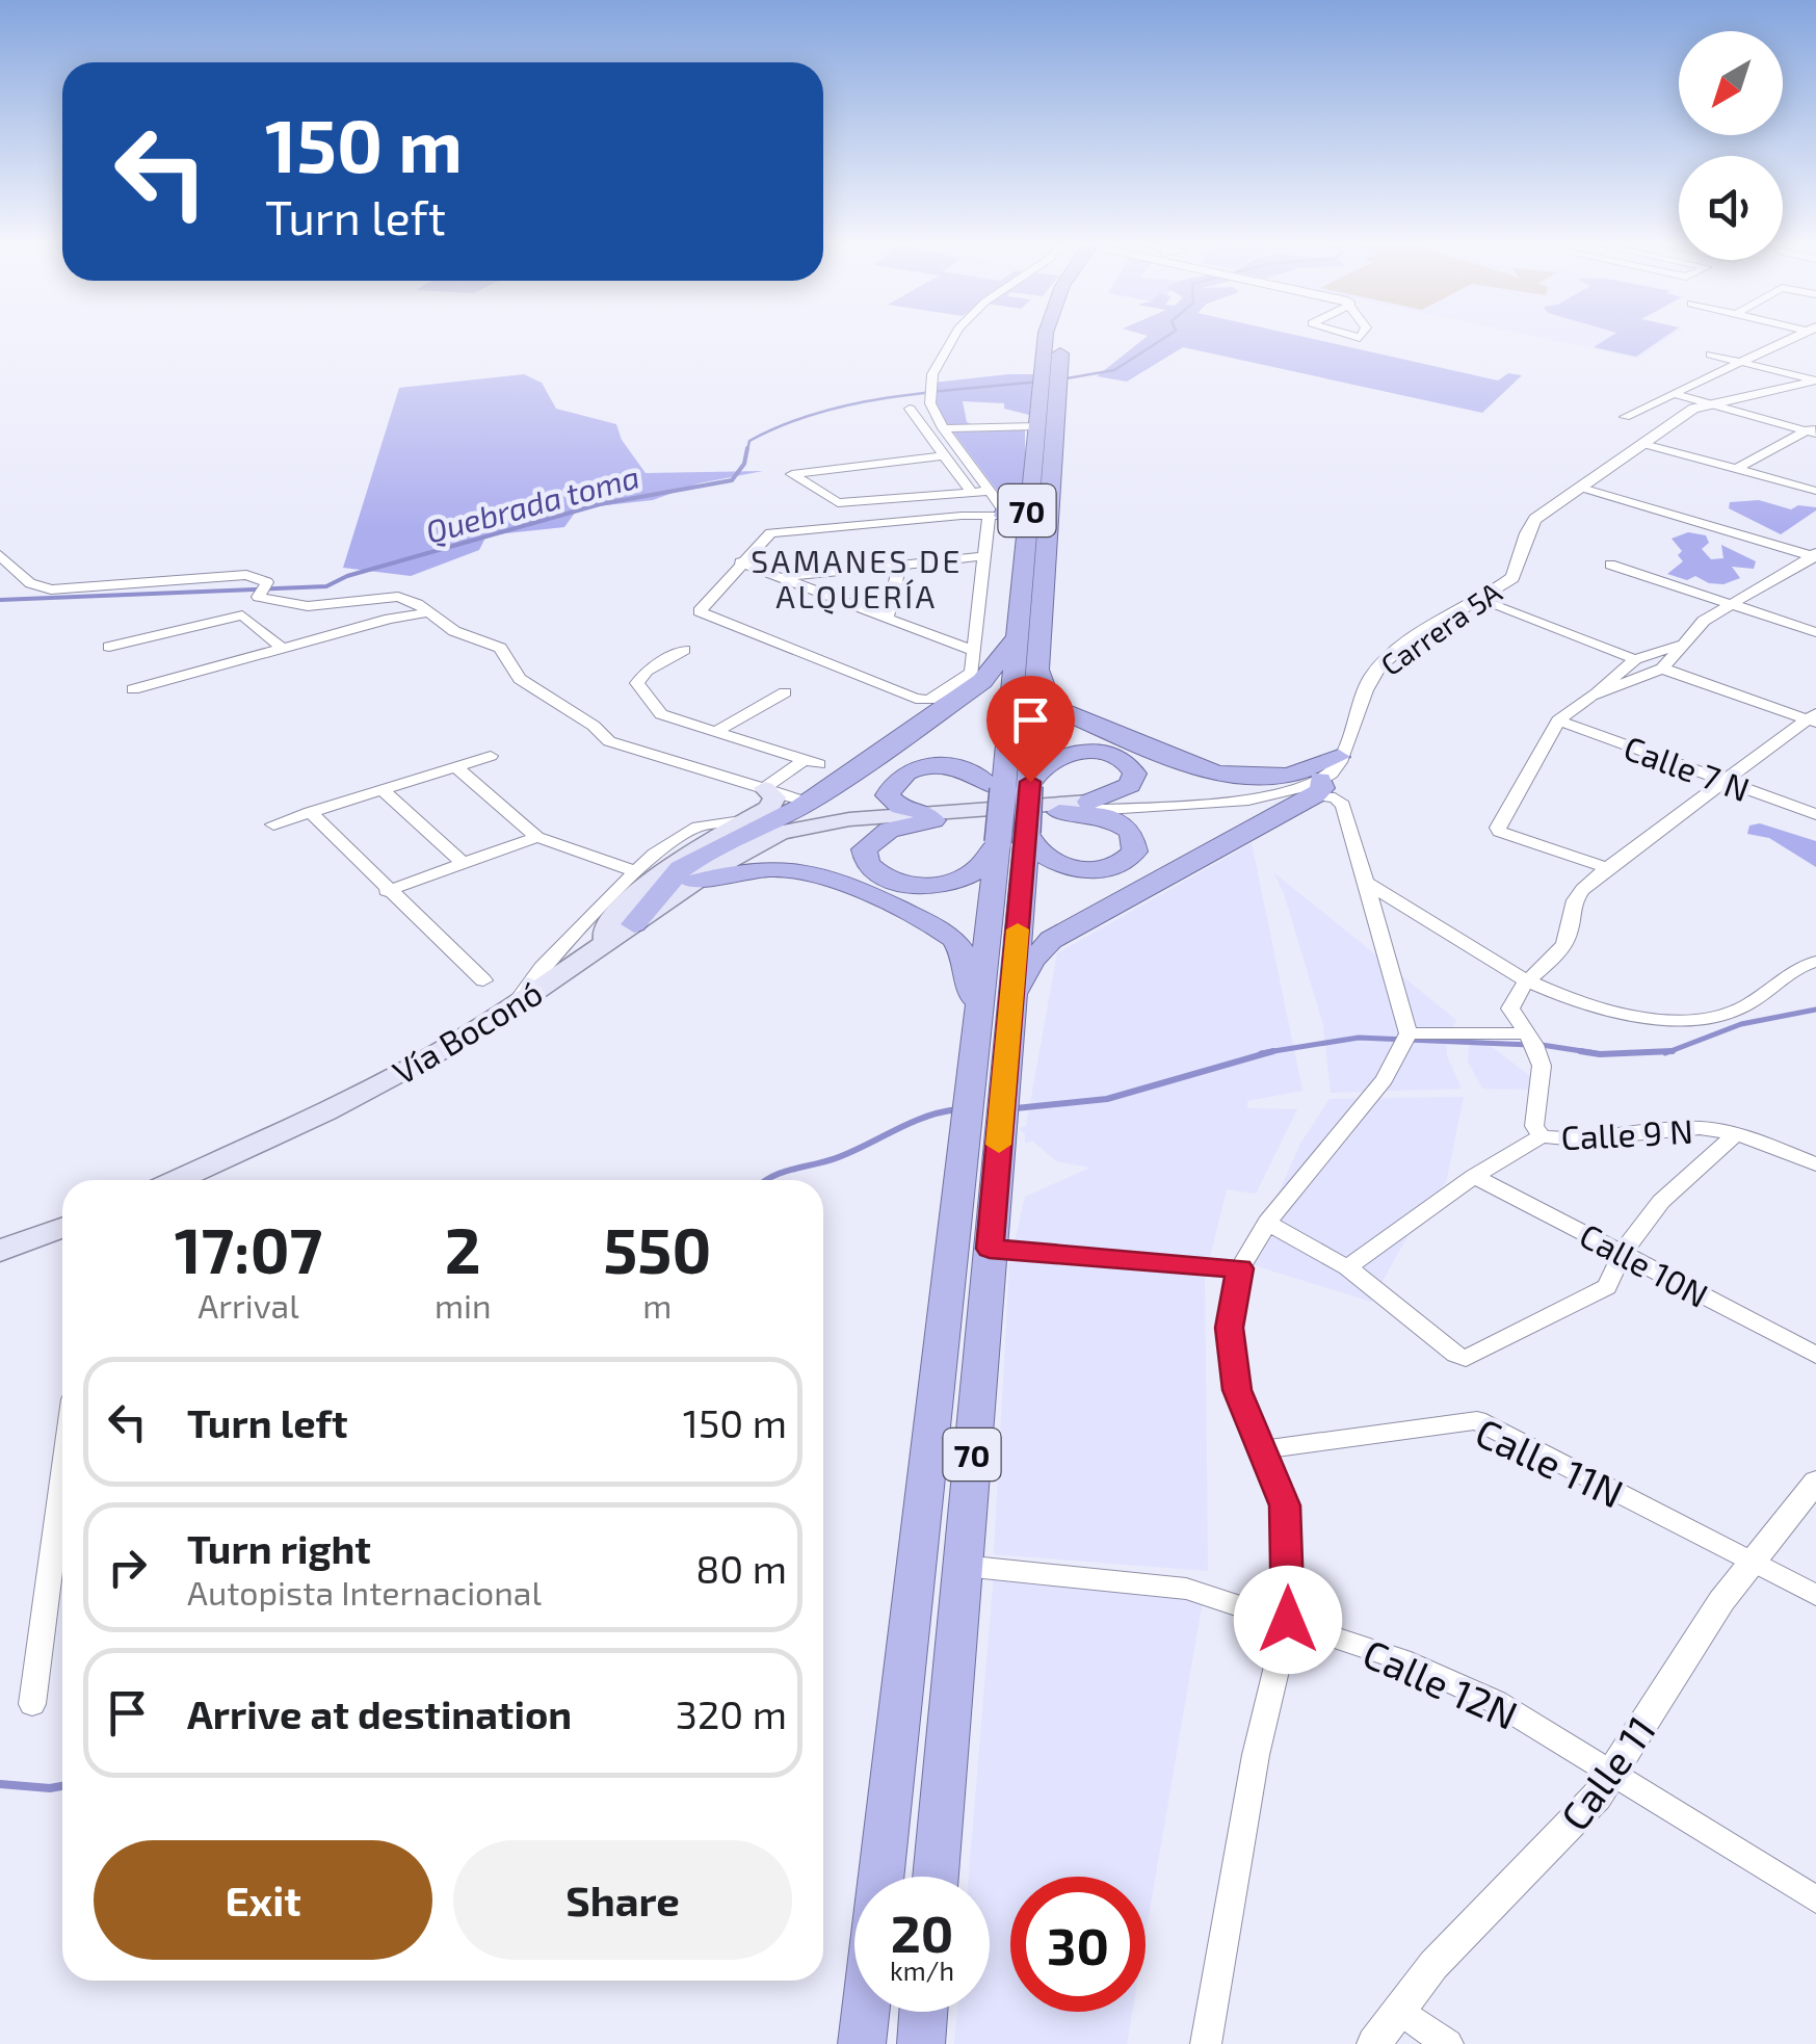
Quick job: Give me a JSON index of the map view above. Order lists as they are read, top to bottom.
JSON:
{
  "streets": {
    "highway": ["70"],
    "main road": ["Vía Boconó"],
    "street": [
      "Carrera 5A",
      "Calle 7 N",
      "Calle 9 N",
      "Calle 10N",
      "Calle 11N",
      "Calle 12N",
      "Calle 11"
    ]
  },
  "crossings": [
    ["70", "Calle 12N"],
    ["Calle 9 N", "Calle 10N"],
    ["Calle 11N", "Calle 11"],
    ["Calle 12N", "Calle 11"]
  ],
  "districts": ["SAMANES DE ALQUERÍA"],
  "water": ["Quebrada toma"],
  "north": "bottom left",
  "page": {
    "turn": ["150 m", "Turn left"],
    "eta": [
      "17:07",
      "Arrival",
      "2",
      "min",
      "550",
      "m"
    ],
    "list": [
      {
        "name": "Turn left",
        "value": "150 m"
      },
      {
        "name": "Turn right",
        "note": "Autopista Internacional",
        "value": "80 m"
      },
      {
        "name": "Arrive at destination",
        "value": "320 m"
      }
    ],
    "buttons": ["Exit", "Share"],
    "speed": "20 km/h",
    "limit": "30"
  }
}
